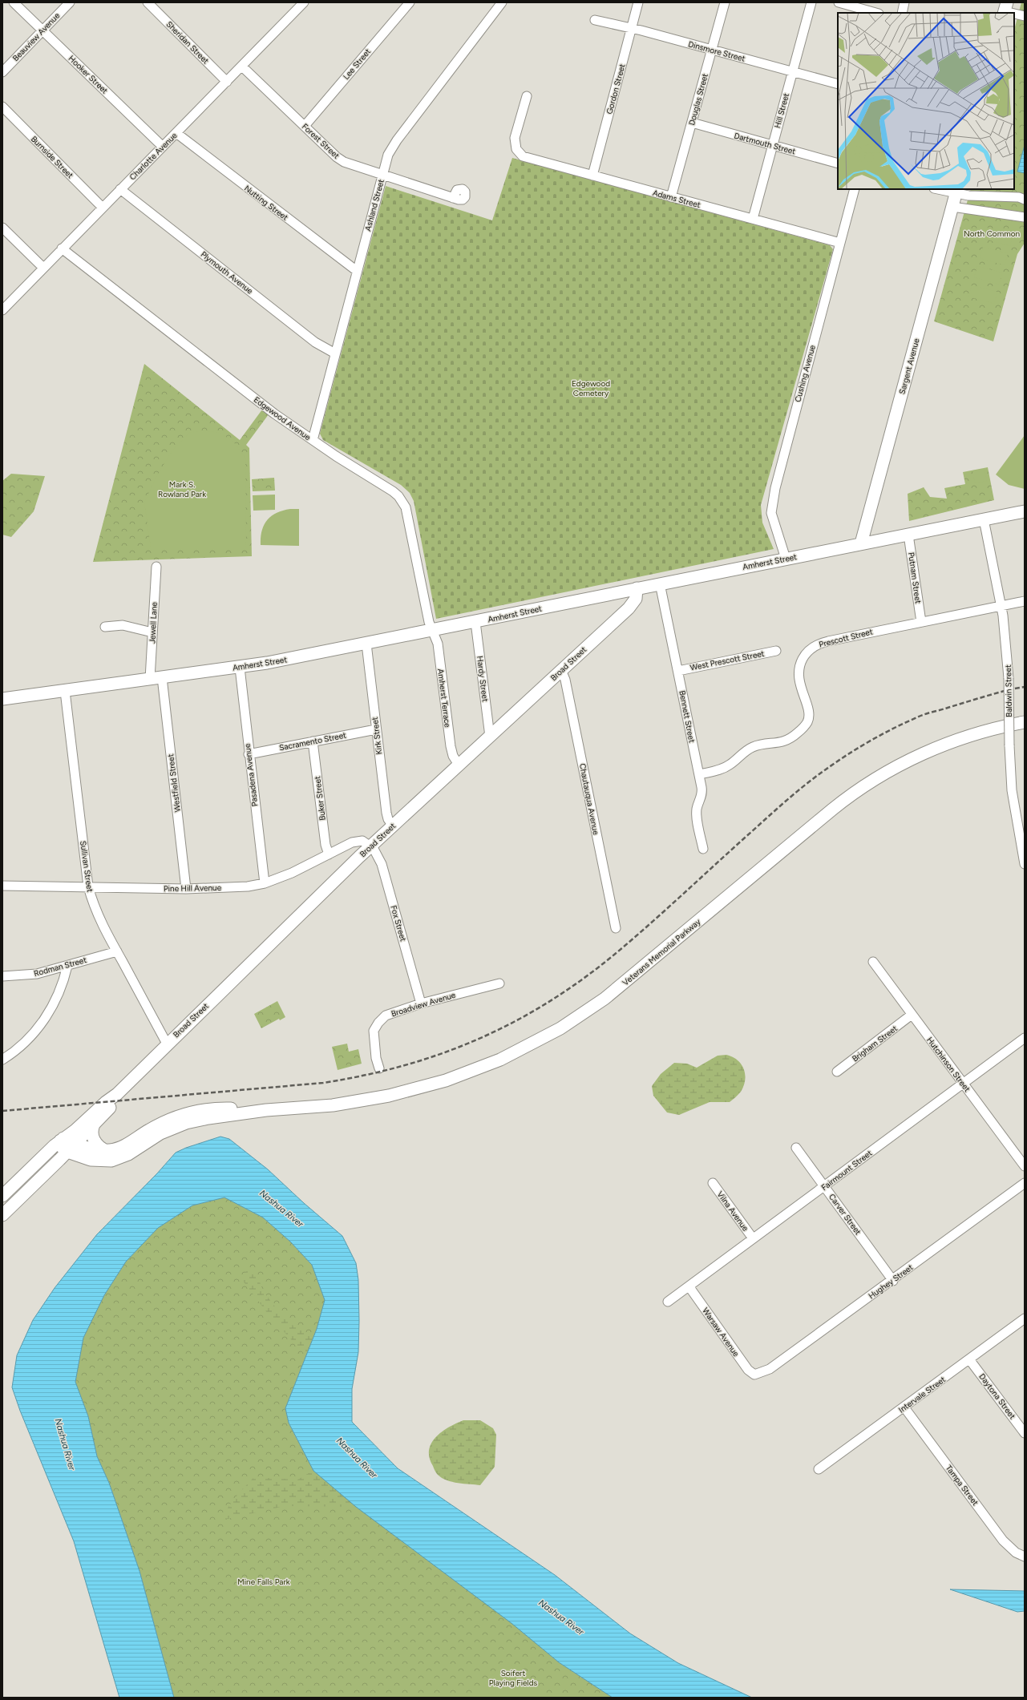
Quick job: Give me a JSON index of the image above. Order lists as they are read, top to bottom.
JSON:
{
  "streets": {
    "main road": [
      "Sargent Avenue",
      "Amherst Street",
      "Broad Street",
      "Veterans Memorial Parkway"
    ],
    "street": [
      "Beauview Avenue",
      "Sheridan Street",
      "Dinsmore Street",
      "Lee Street",
      "Hooker Street",
      "Gordon Street",
      "Douglas Street",
      "Hill Street",
      "Forest Street",
      "Dartmouth Street",
      "Charlotte Avenue",
      "Burnside Street",
      "Adams Street",
      "Nutting Street",
      "Ashland Street",
      "Plymouth Avenue",
      "Cushing Avenue",
      "Edgewood Avenue",
      "Putnam Street",
      "Jewell Lane",
      "Prescott Street",
      "West Prescott Street",
      "Hardy Street",
      "Baldwin Street",
      "Amherst Terrace",
      "Bennett Street",
      "Kirk Street",
      "Sacramento Street",
      "Pasadena Avenue",
      "Westfield Street",
      "Buker Street",
      "Chautauqua Avenue",
      "Sullivan Street",
      "Pine Hill Avenue",
      "Fox Street",
      "Rodman Street",
      "Broadview Avenue",
      "Brigham Street",
      "Hutchinson Street",
      "Fairmount Street",
      "Vilna Avenue",
      "Carver Street",
      "Hughey Street",
      "Warsaw Avenue",
      "Intervale Street",
      "Daytona Street",
      "Tampa Street"
    ]
  },
  "crossings": [
    ["Beauview Avenue", "Hooker Street"],
    ["Sheridan Street", "Charlotte Avenue"],
    ["Dinsmore Street", "Gordon Street"],
    ["Dinsmore Street", "Douglas Street"],
    ["Dinsmore Street", "Hill Street"],
    ["Lee Street", "Forest Street"],
    ["Hooker Street", "Charlotte Avenue"],
    ["Gordon Street", "Adams Street"],
    ["Douglas Street", "Dartmouth Street"],
    ["Douglas Street", "Adams Street"],
    ["Hill Street", "Dartmouth Street"],
    ["Hill Street", "Adams Street"],
    ["Forest Street", "Charlotte Avenue"],
    ["Forest Street", "Ashland Street"],
    ["Charlotte Avenue", "Burnside Street"],
    ["Charlotte Avenue", "Nutting Street"],
    ["Charlotte Avenue", "Plymouth Avenue"],
    ["Charlotte Avenue", "Edgewood Avenue"],
    ["Adams Street", "Cushing Avenue"],
    ["Nutting Street", "Ashland Street"],
    ["Ashland Street", "Plymouth Avenue"],
    ["Ashland Street", "Edgewood Avenue"],
    ["Sargent Avenue", "Amherst Street"],
    ["Cushing Avenue", "Amherst Street"],
    ["Edgewood Avenue", "Amherst Street"],
    ["Edgewood Avenue", "Amherst Terrace"],
    ["Amherst Street", "Putnam Street"],
    ["Amherst Street", "Jewell Lane"],
    ["Amherst Street", "Broad Street"],
    ["Amherst Street", "Hardy Street"],
    ["Amherst Street", "Baldwin Street"],
    ["Amherst Street", "Amherst Terrace"],
    ["Amherst Street", "Bennett Street"],
    ["Amherst Street", "Kirk Street"],
    ["Amherst Street", "Pasadena Avenue"],
    ["Amherst Street", "Westfield Street"],
    ["Amherst Street", "Sullivan Street"],
    ["Putnam Street", "Prescott Street"],
    ["Jewell Lane", "Westfield Street"],
    ["Prescott Street", "Baldwin Street"],
    ["Prescott Street", "Bennett Street"],
    ["West Prescott Street", "Bennett Street"],
    ["Broad Street", "Hardy Street"],
    ["Broad Street", "Amherst Terrace"],
    ["Broad Street", "Kirk Street"],
    ["Broad Street", "Chautauqua Avenue"],
    ["Broad Street", "Sullivan Street"],
    ["Broad Street", "Pine Hill Avenue"],
    ["Broad Street", "Fox Street"],
    ["Broad Street", "Veterans Memorial Parkway"],
    ["Kirk Street", "Sacramento Street"],
    ["Sacramento Street", "Pasadena Avenue"],
    ["Sacramento Street", "Buker Street"],
    ["Pasadena Avenue", "Pine Hill Avenue"],
    ["Westfield Street", "Pine Hill Avenue"],
    ["Buker Street", "Pine Hill Avenue"],
    ["Sullivan Street", "Pine Hill Avenue"],
    ["Sullivan Street", "Rodman Street"],
    ["Pine Hill Avenue", "Fox Street"],
    ["Fox Street", "Broadview Avenue"],
    ["Brigham Street", "Hutchinson Street"],
    ["Hutchinson Street", "Fairmount Street"],
    ["Fairmount Street", "Vilna Avenue"],
    ["Fairmount Street", "Carver Street"],
    ["Fairmount Street", "Warsaw Avenue"],
    ["Carver Street", "Hughey Street"],
    ["Hughey Street", "Warsaw Avenue"],
    ["Intervale Street", "Daytona Street"],
    ["Intervale Street", "Tampa Street"]
  ],
  "water": ["Nashua River"],
  "parks": [
    "North Common",
    "Edgewood Cemetery",
    "Mark S. Rowland Park",
    "Mine Falls Park",
    "Soifert Playing Fields"
  ]
}
